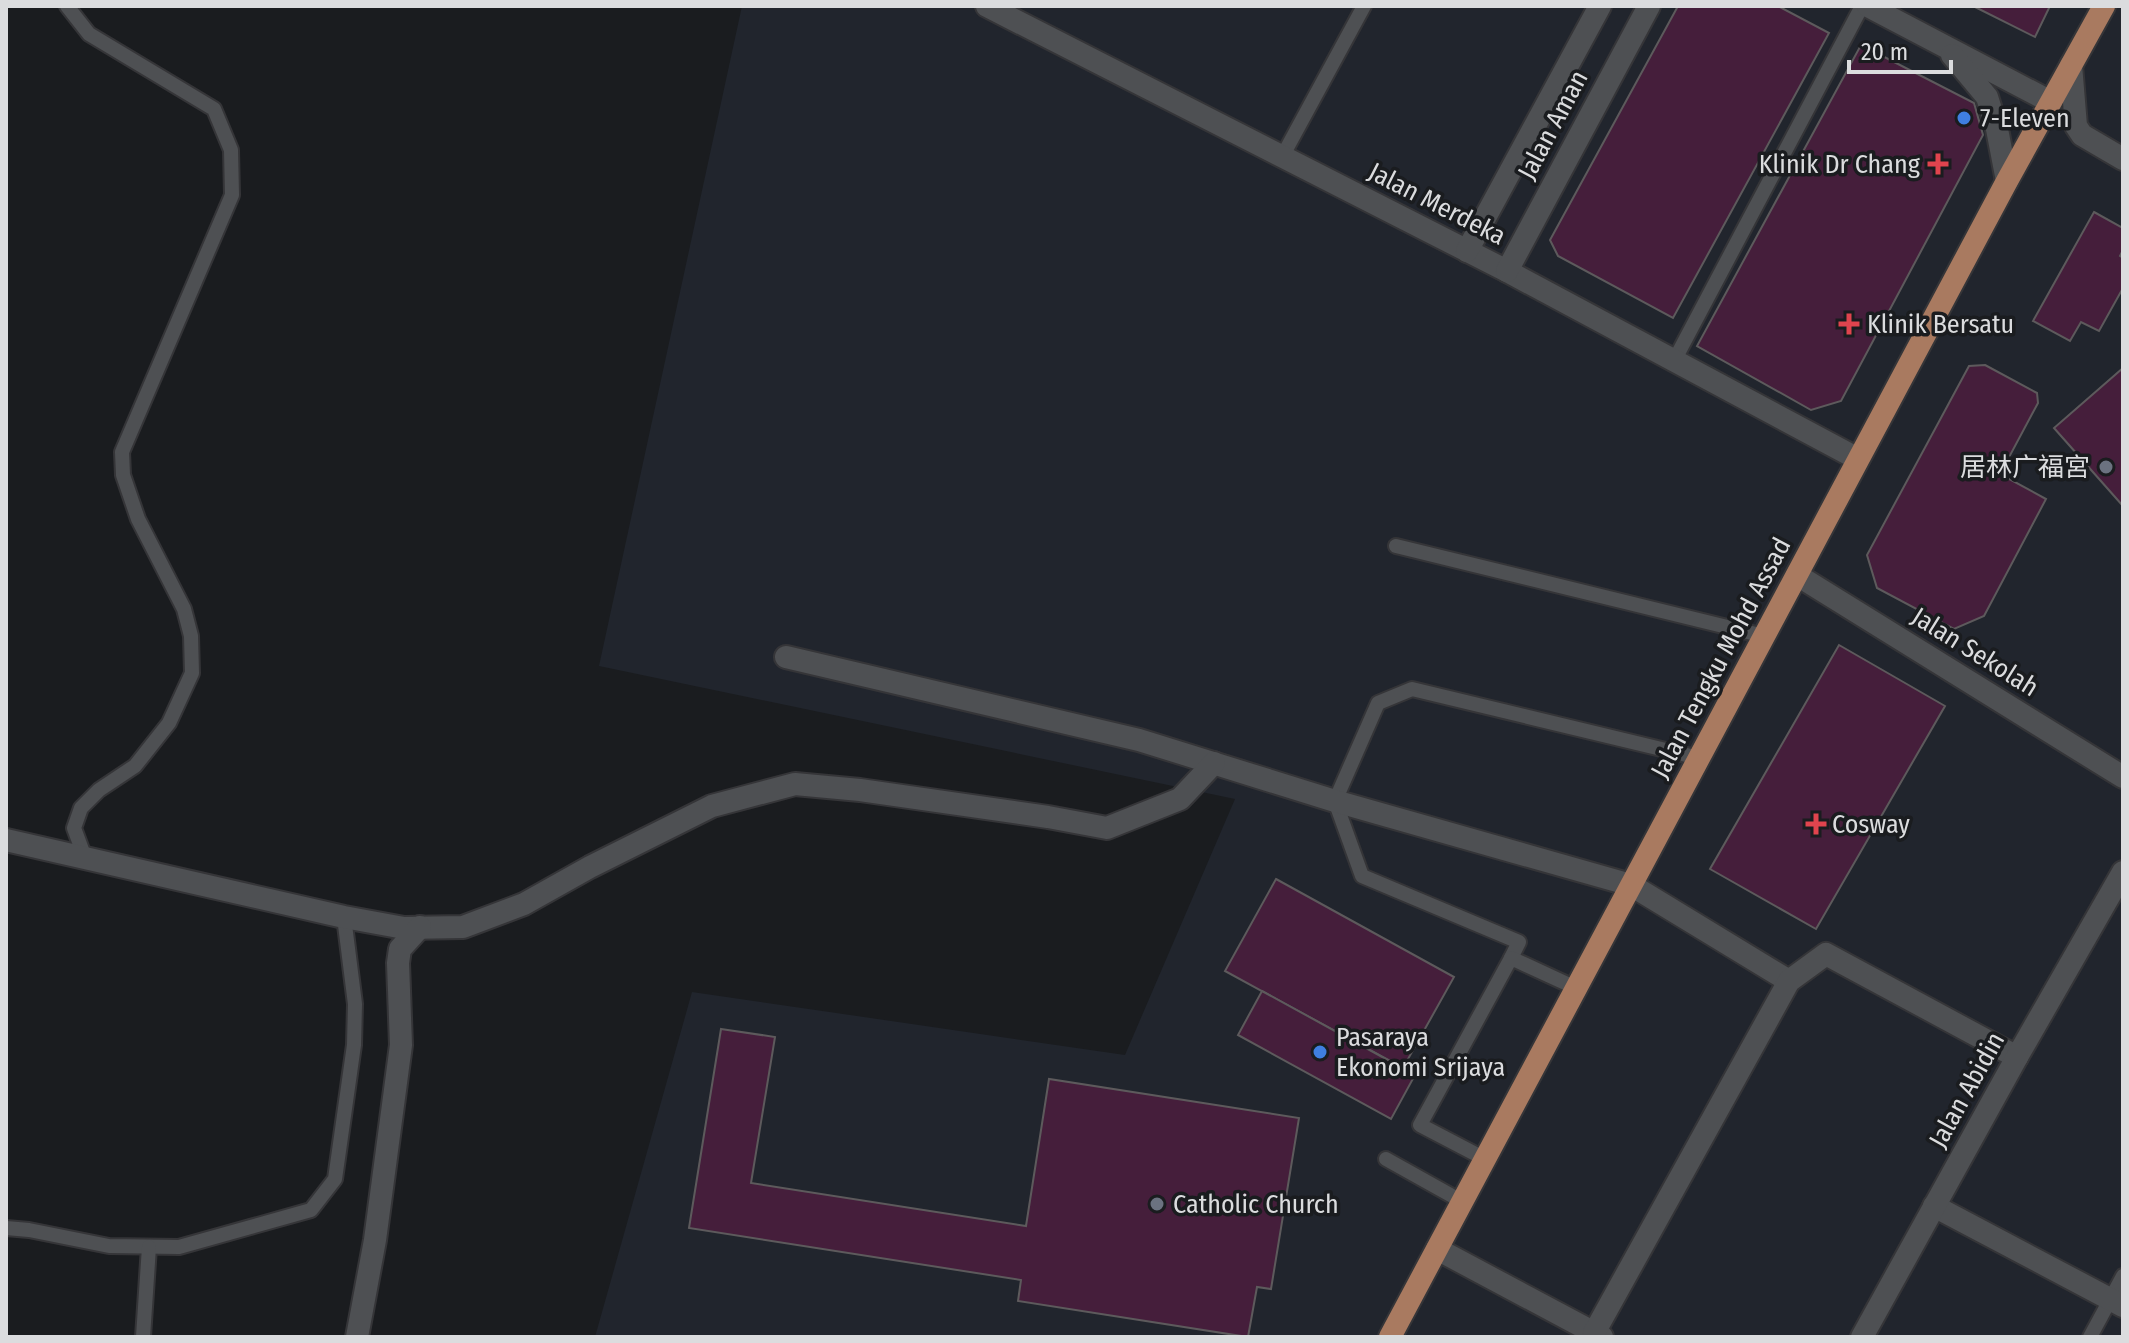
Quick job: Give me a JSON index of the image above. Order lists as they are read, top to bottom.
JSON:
{
  "streets": {
    "main road": ["Jalan Tengku Mohd Assad"],
    "street": [
      "Jalan Aman",
      "Jalan Merdeka",
      "Jalan Sekolah",
      "Jalan Abidin"
    ]
  },
  "crossings": [
    ["Jalan Aman", "Jalan Merdeka"],
    ["Jalan Merdeka", "Jalan Tengku Mohd Assad"],
    ["Jalan Sekolah", "Jalan Tengku Mohd Assad"]
  ],
  "places": {
    "other": [
      "7-Eleven",
      "居林广福宮",
      "Pasaraya Ekonomi Srijaya",
      "Catholic Church"
    ],
    "health": ["Klinik Dr Chang", "Klinik Bersatu", "Cosway"]
  },
  "scale_bar": "20 m"
}
